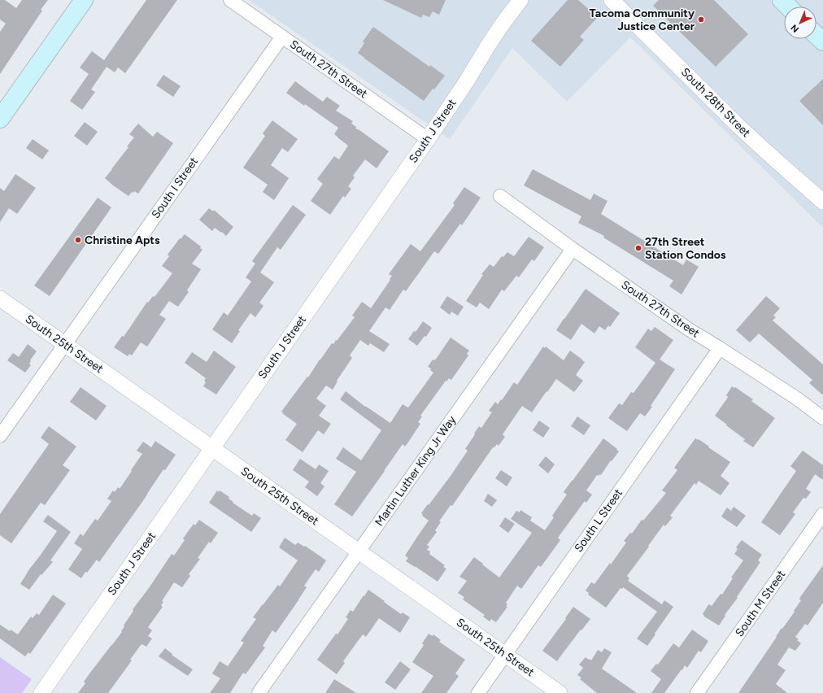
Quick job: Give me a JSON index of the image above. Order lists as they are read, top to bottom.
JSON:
{
  "streets": {
    "street": [
      "South 27th Street",
      "South 28th Street",
      "South J Street",
      "South I Street",
      "South 25th Street",
      "Martin Luther King Jr Way",
      "South L Street",
      "South M Street"
    ]
  },
  "crossings": [
    ["South 27th Street", "South J Street"],
    ["South 27th Street", "South I Street"],
    ["South 27th Street", "Martin Luther King Jr Way"],
    ["South 27th Street", "South L Street"],
    ["South J Street", "South 25th Street"],
    ["South I Street", "South 25th Street"],
    ["South 25th Street", "Martin Luther King Jr Way"],
    ["South 25th Street", "South L Street"]
  ],
  "places": ["Tacoma Community Justice Center", "Christine Apts", "27th Street Station Condos"],
  "north": "bottom left"
}
